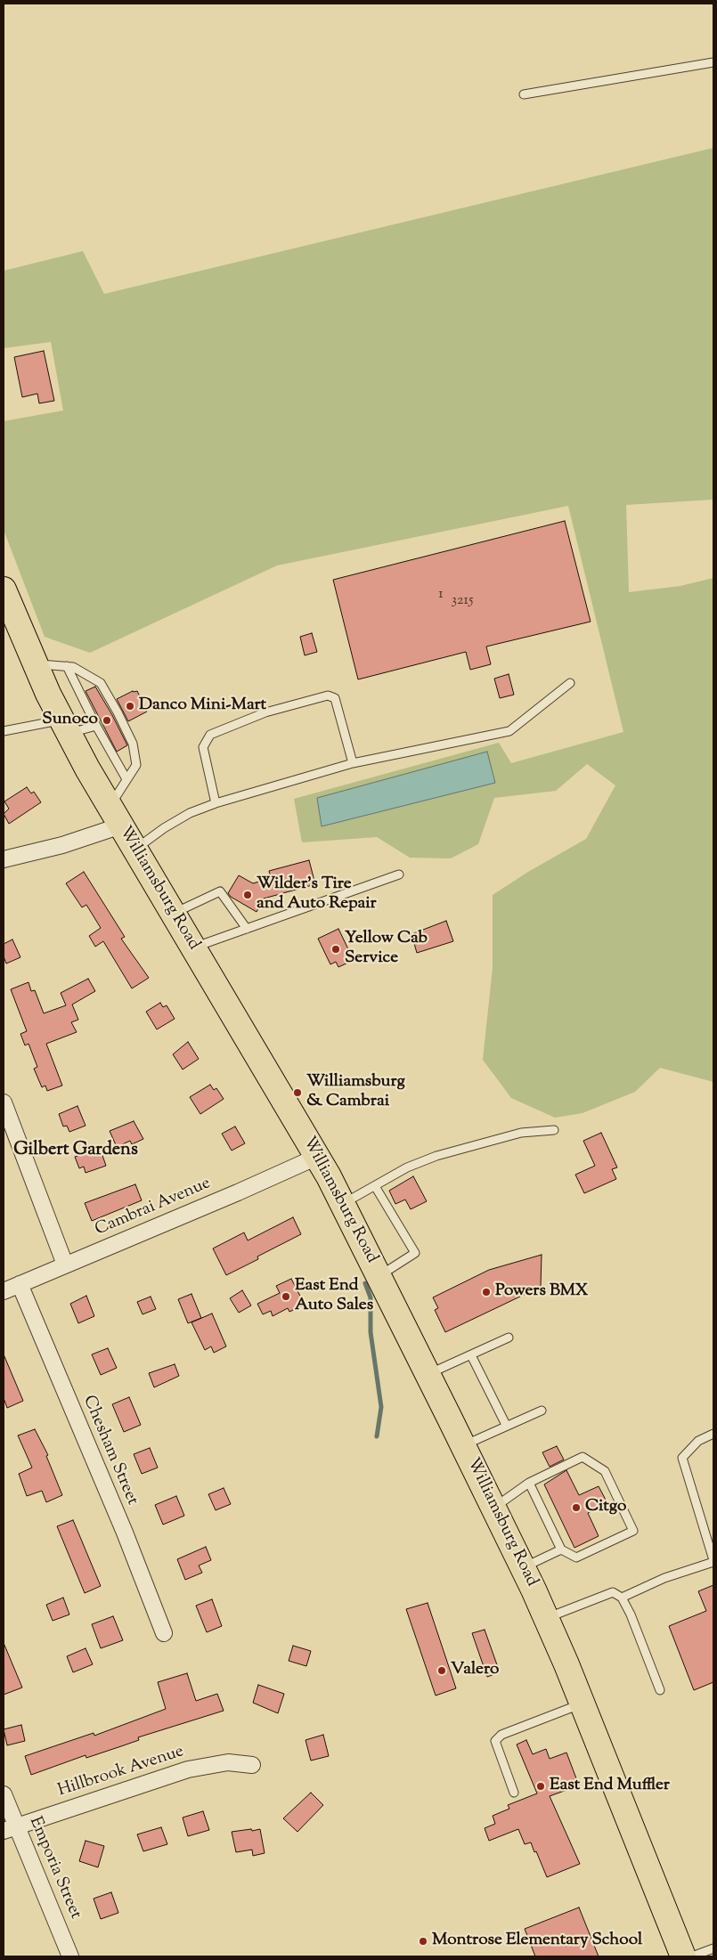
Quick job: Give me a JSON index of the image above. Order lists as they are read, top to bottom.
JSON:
{
  "streets": {
    "main road": ["Williamsburg Road"],
    "street": [
      "Cambrai Avenue",
      "Chesham Street",
      "Hillbrook Avenue",
      "Emporia Street"
    ]
  },
  "crossings": [
    ["Williamsburg Road", "Cambrai Avenue"],
    ["Cambrai Avenue", "Chesham Street"],
    ["Hillbrook Avenue", "Emporia Street"]
  ],
  "districts": ["Gilbert Gardens"],
  "places": [
    "Danco Mini-Mart",
    "Sunoco",
    "Wilder's Tire and Auto Repair",
    "Yellow Cab Service",
    "Williamsburg & Cambrai",
    "Powers BMX",
    "East End Auto Sales",
    "Citgo",
    "Valero",
    "East End Muffler",
    "Montrose Elementary School"
  ],
  "house_numbers": ["1", "3215"]
}
